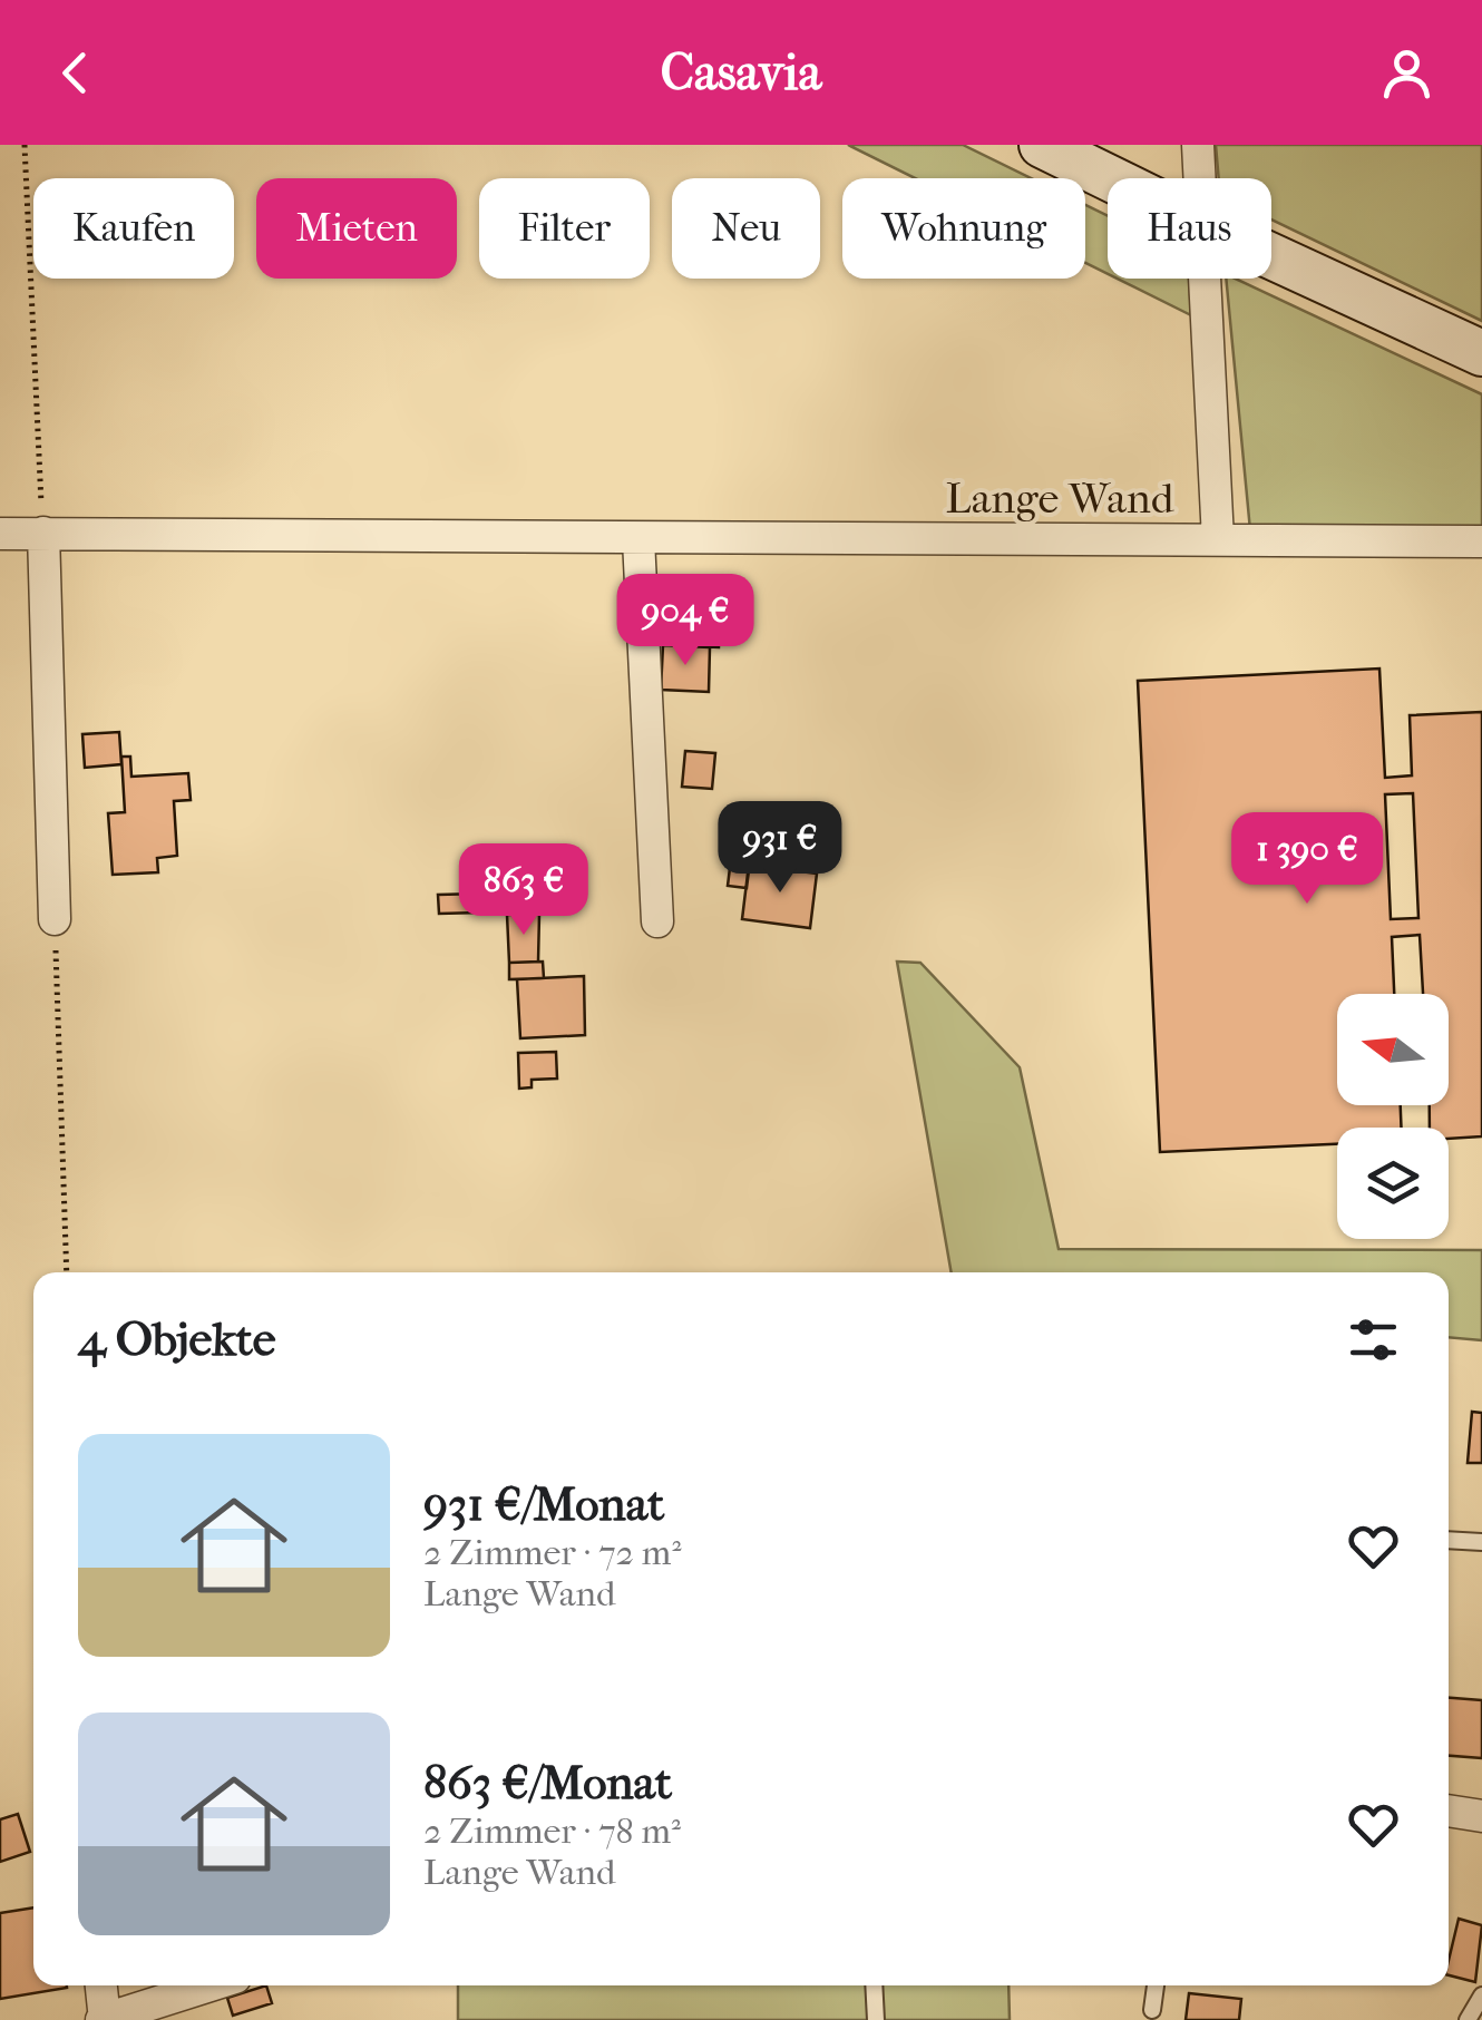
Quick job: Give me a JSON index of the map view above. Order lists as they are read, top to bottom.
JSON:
{
  "streets": {
    "street": ["Lange Wand"]
  },
  "north": "left",
  "page": {
    "header": "Casavia",
    "chip": [
      "Kaufen",
      "Mieten",
      "Filter",
      "Neu",
      "Wohnung",
      "Haus"
    ],
    "price": [
      "904 €",
      "931 €",
      "1 390 €",
      "863 €"
    ],
    "heading": "4 Objekte",
    "list": [
      {
        "name": "931 €/Monat",
        "note": "2 Zimmer · 72 m² · Lange Wand"
      },
      {
        "name": "863 €/Monat",
        "note": "2 Zimmer · 78 m² · Lange Wand"
      }
    ]
  }
}
